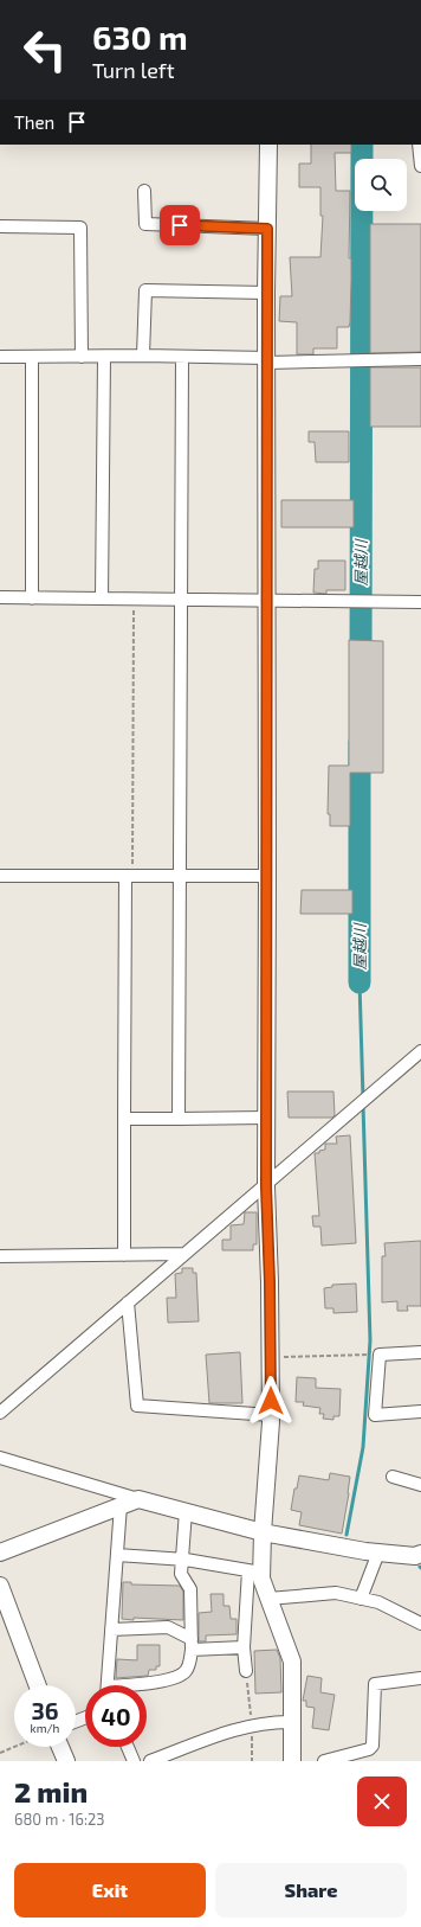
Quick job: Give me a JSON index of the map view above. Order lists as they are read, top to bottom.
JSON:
{
  "water": ["屋越川"],
  "page": {
    "turn": ["630 m", "Turn left"],
    "then": "Then",
    "speed": "36 km/h",
    "limit": "40",
    "heading": ["2 min", "680 m · 16:23"],
    "buttons": ["Exit", "Share"]
  }
}
